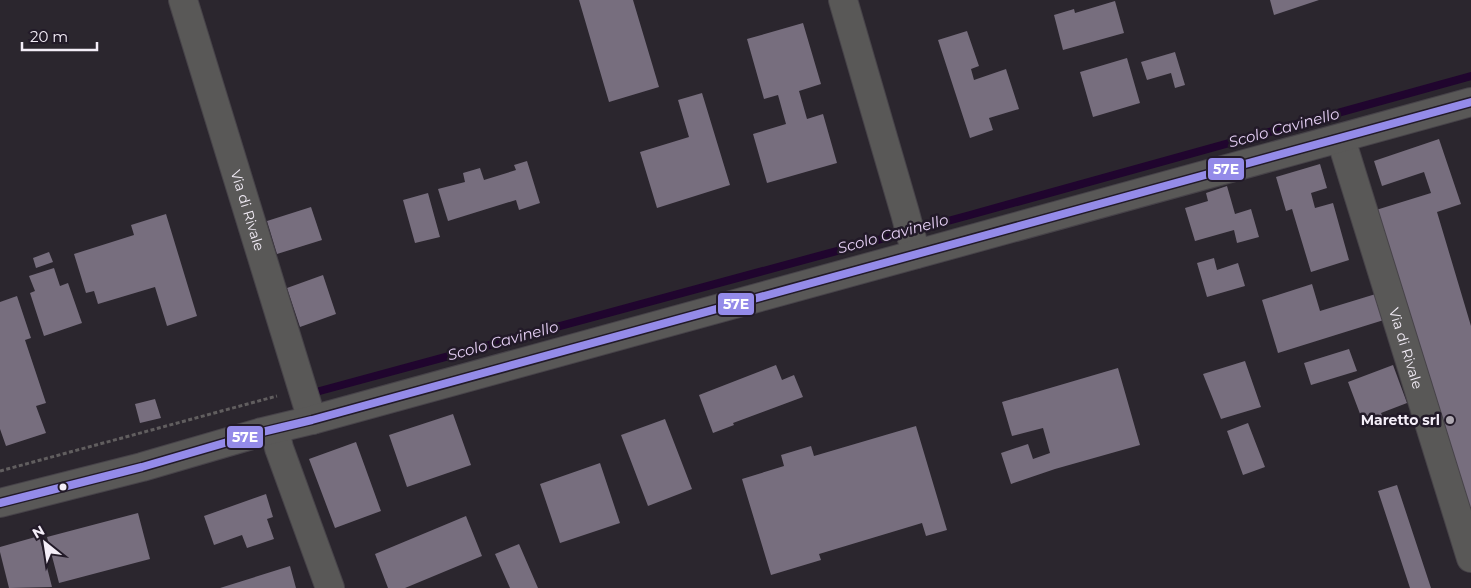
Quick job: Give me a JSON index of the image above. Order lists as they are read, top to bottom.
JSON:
{
  "streets": {
    "street": ["Via di Rivale"]
  },
  "water": ["Scolo Cavinello"],
  "places": ["Maretto srl"],
  "lines": ["transit line 57E"],
  "scale_bar": "20 m",
  "north": "top left"
}
